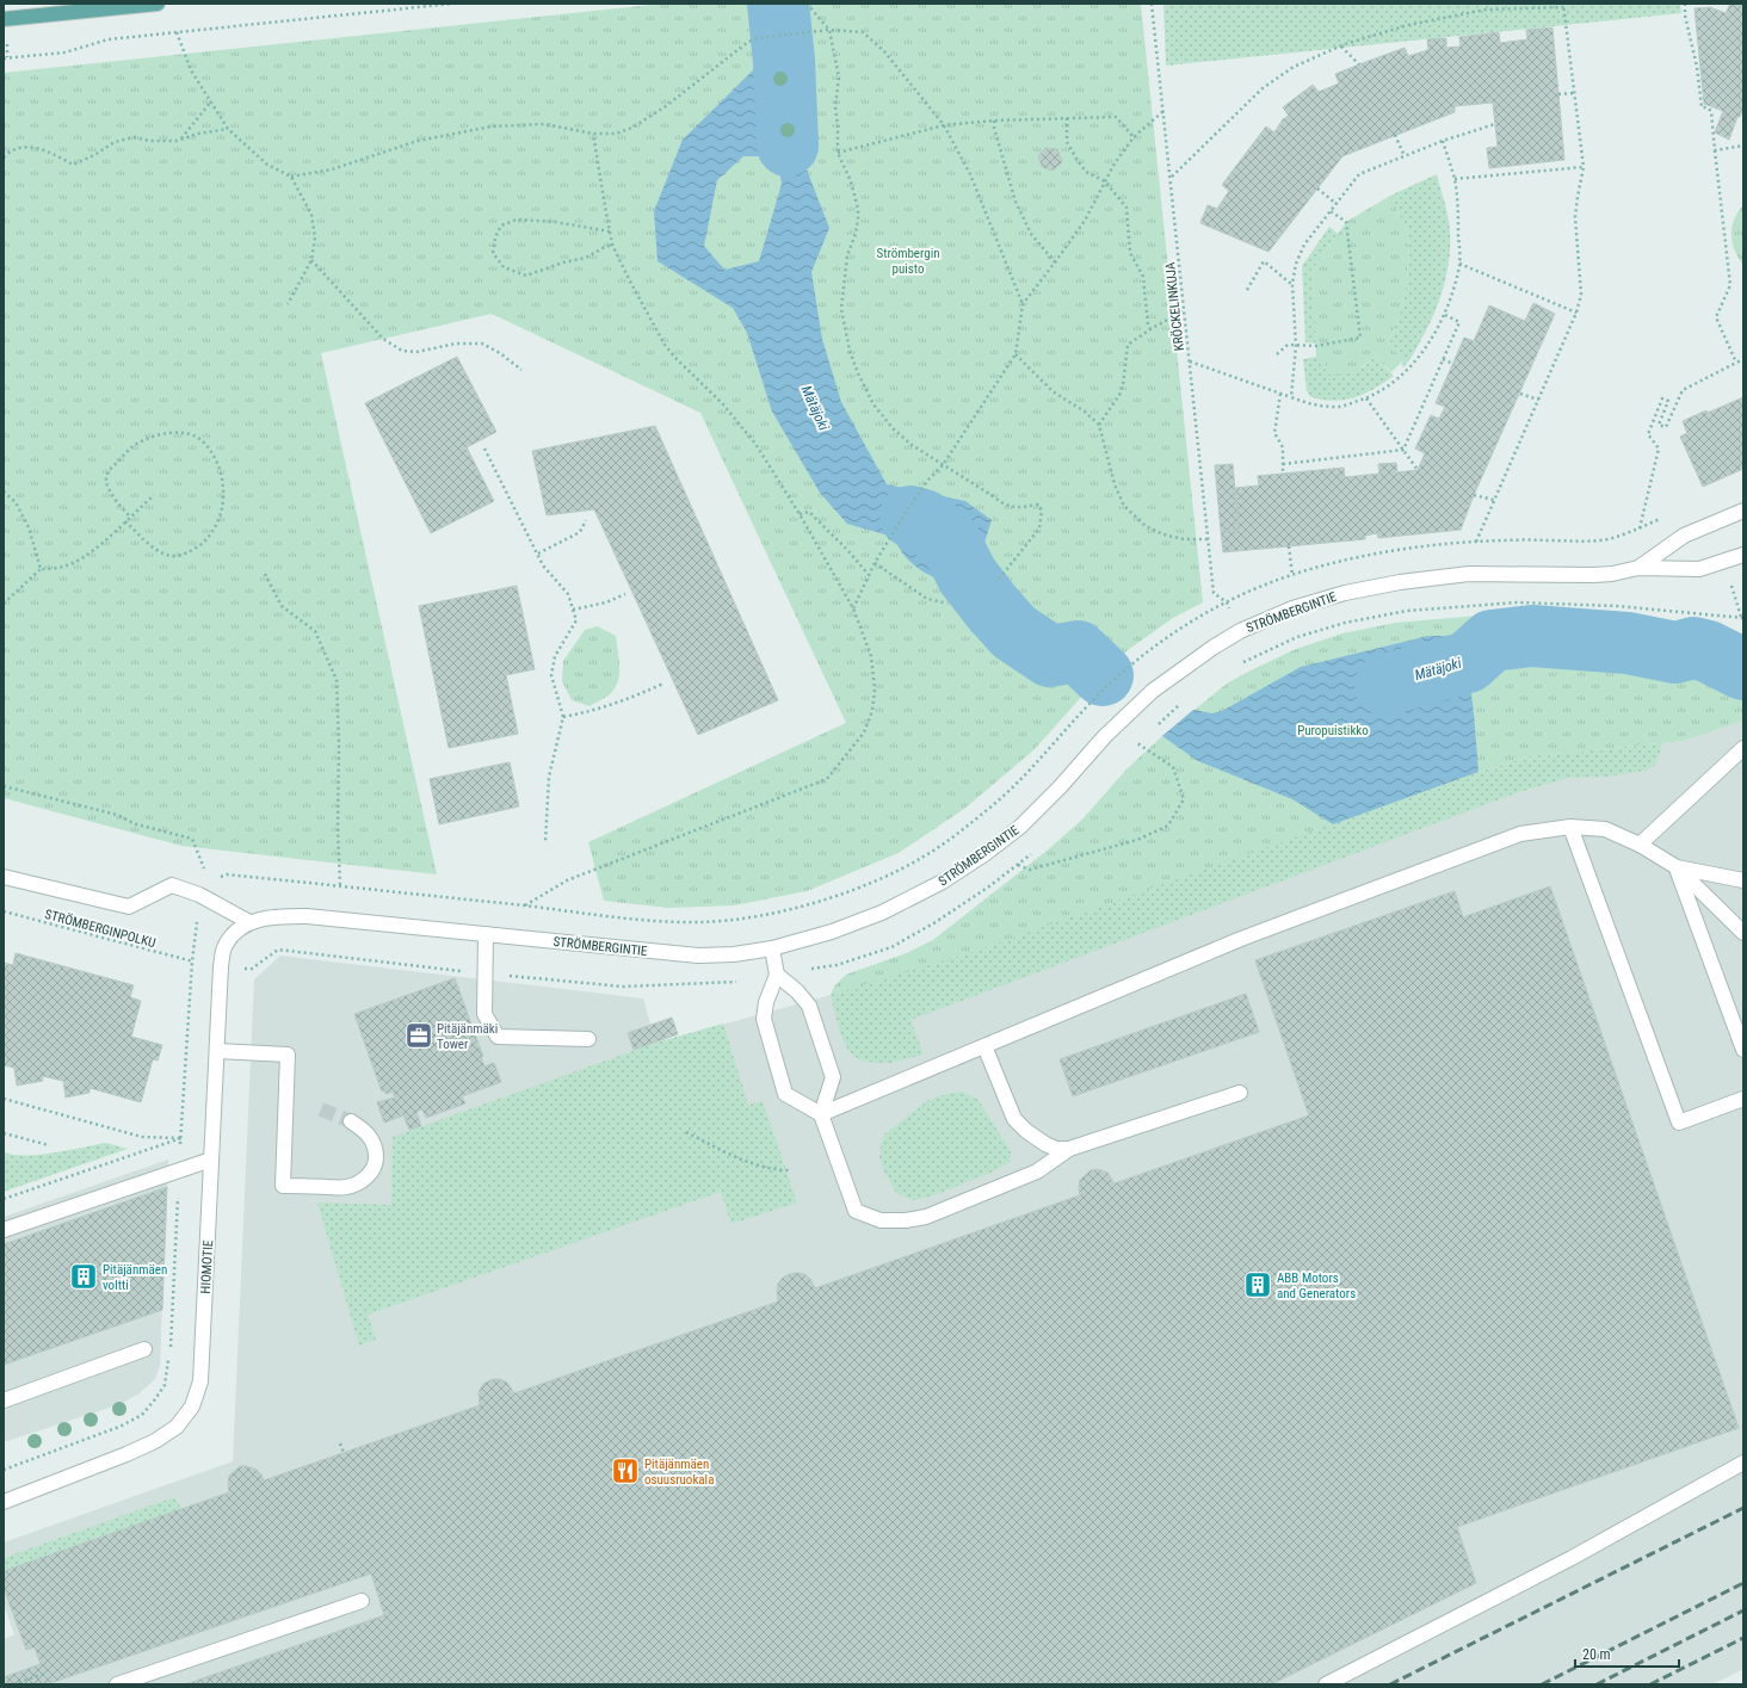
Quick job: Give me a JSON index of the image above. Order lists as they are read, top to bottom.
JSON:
{
  "streets": {
    "street": ["STRÖMBERGINTIE", "HIOMOTIE"],
    "path": ["KRÖCKELINKUJA", "STRÖMBERGINPOLKU"]
  },
  "crossings": [
    ["STRÖMBERGINTIE", "HIOMOTIE"]
  ],
  "water": ["Mätäjoki"],
  "parks": ["Strömbergin puisto", "Puropuistikko"],
  "places": {
    "office": ["Pitäjänmäki Tower"],
    "building": ["Pitäjänmäen voltti", "ABB Motors and Generators"],
    "restaurant": ["Pitäjänmäen osuusruokala"]
  },
  "scale_bar": "20 m"
}
